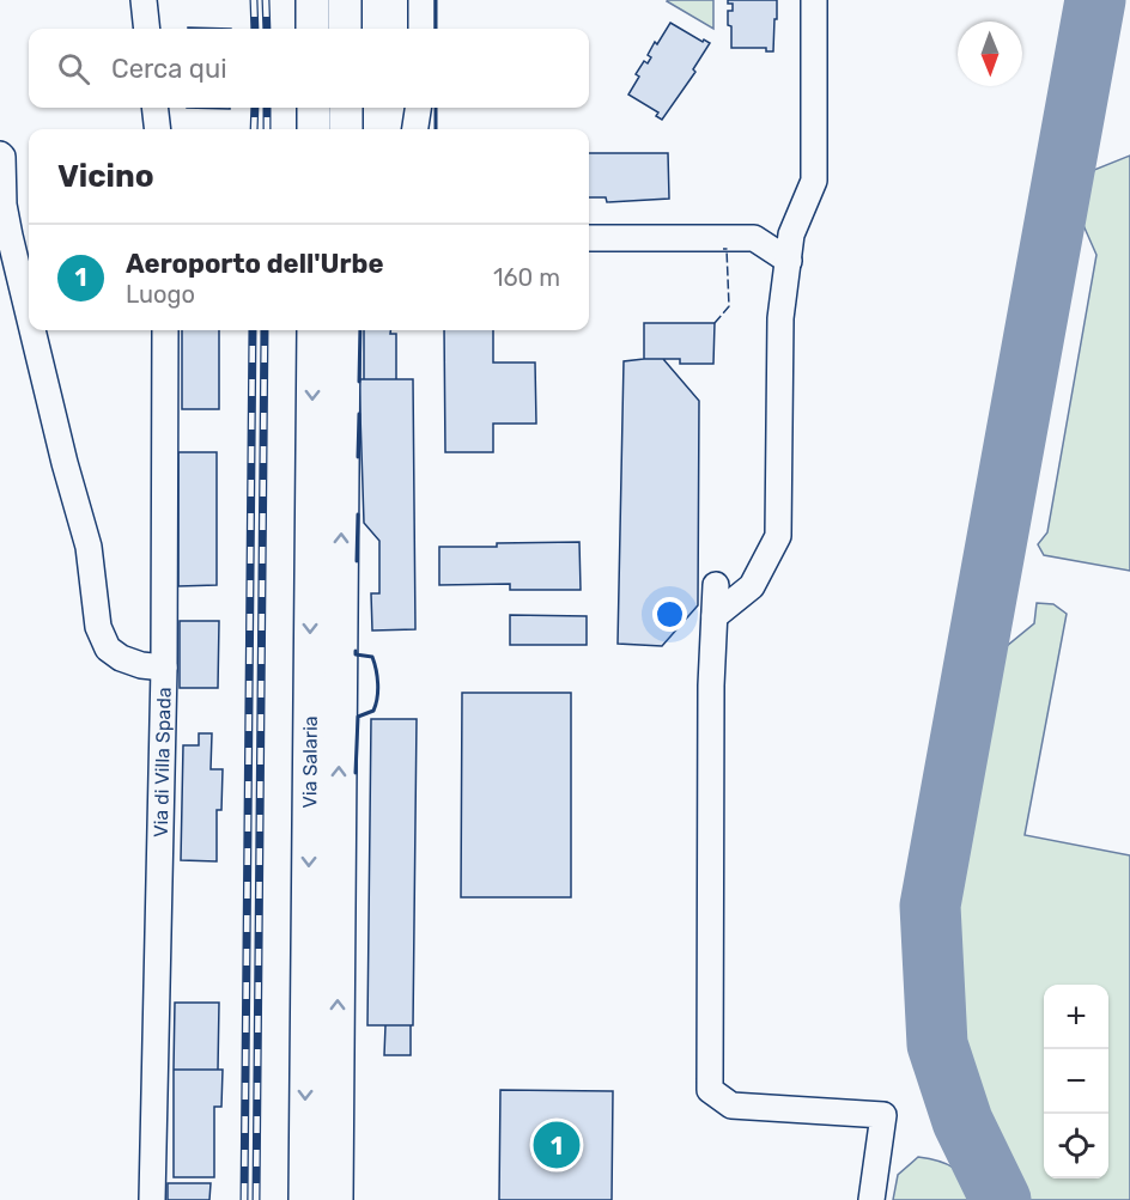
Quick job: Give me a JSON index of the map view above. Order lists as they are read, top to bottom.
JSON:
{
  "streets": {
    "main road": ["Via Salaria"],
    "street": ["Via di Villa Spada"]
  },
  "north": "bottom",
  "page": {
    "search": "Cerca qui",
    "heading": "Vicino",
    "list": [
      {
        "mark": "1",
        "name": "Aeroporto dell'Urbe",
        "note": "Luogo",
        "value": "160 m"
      }
    ],
    "map_buttons": ["+", "−"],
    "pins": "1"
  }
}
